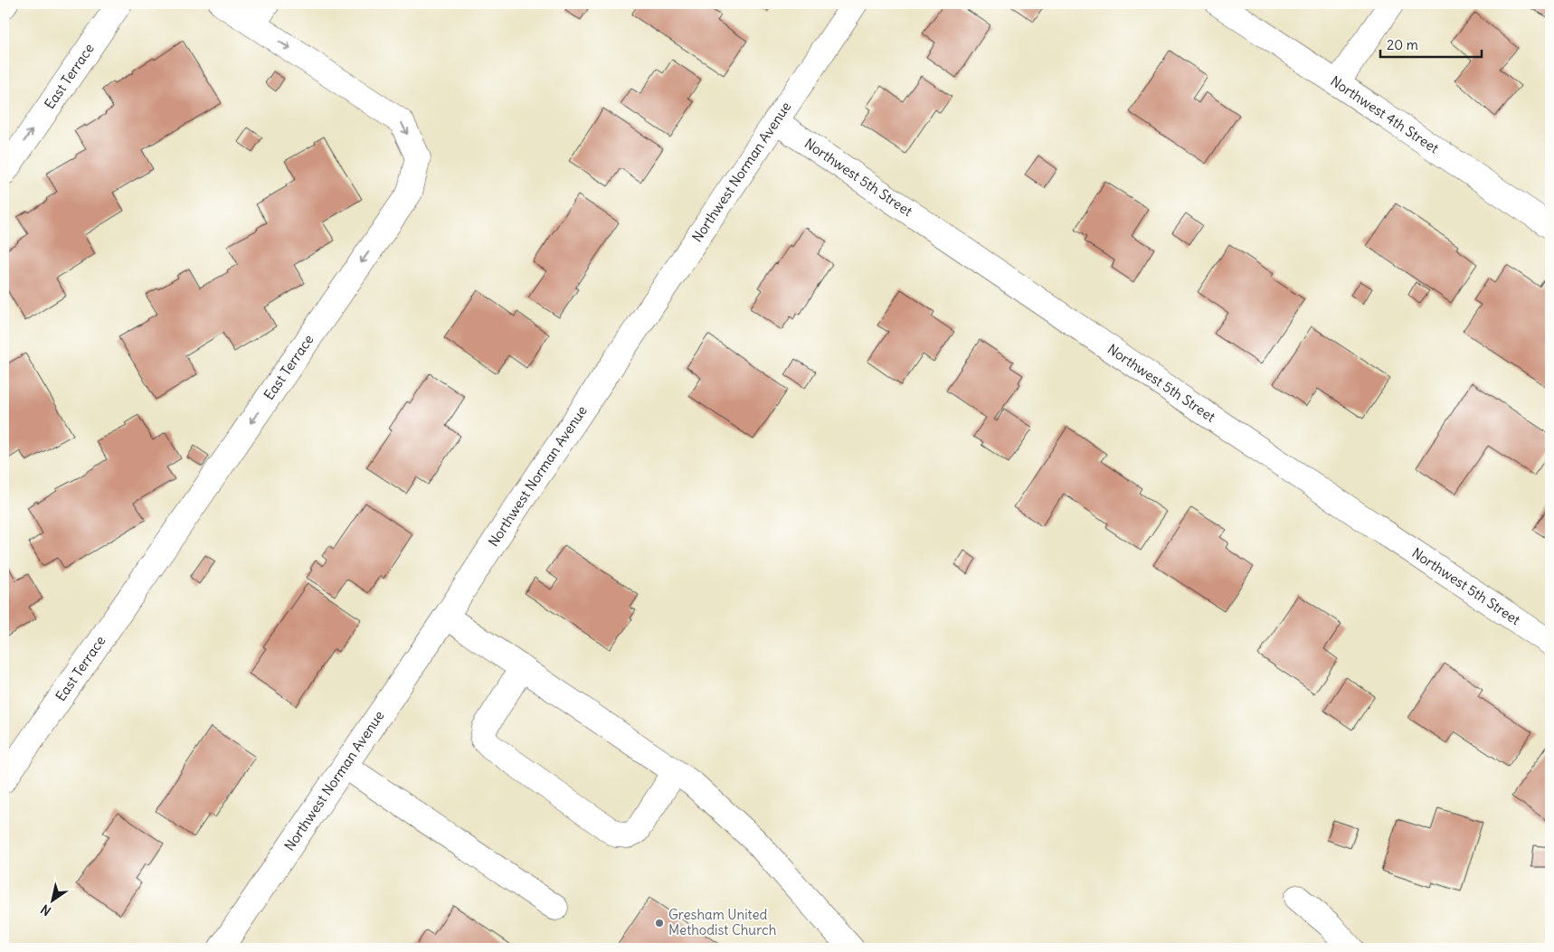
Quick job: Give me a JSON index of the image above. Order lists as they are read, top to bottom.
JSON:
{
  "streets": {
    "street": [
      "East Terrace",
      "Northwest 4th Street",
      "Northwest Norman Avenue",
      "Northwest 5th Street"
    ]
  },
  "crossings": [
    ["Northwest Norman Avenue", "Northwest 5th Street"]
  ],
  "places": ["Gresham United Methodist Church"],
  "scale_bar": "20 m",
  "north": "bottom left"
}
